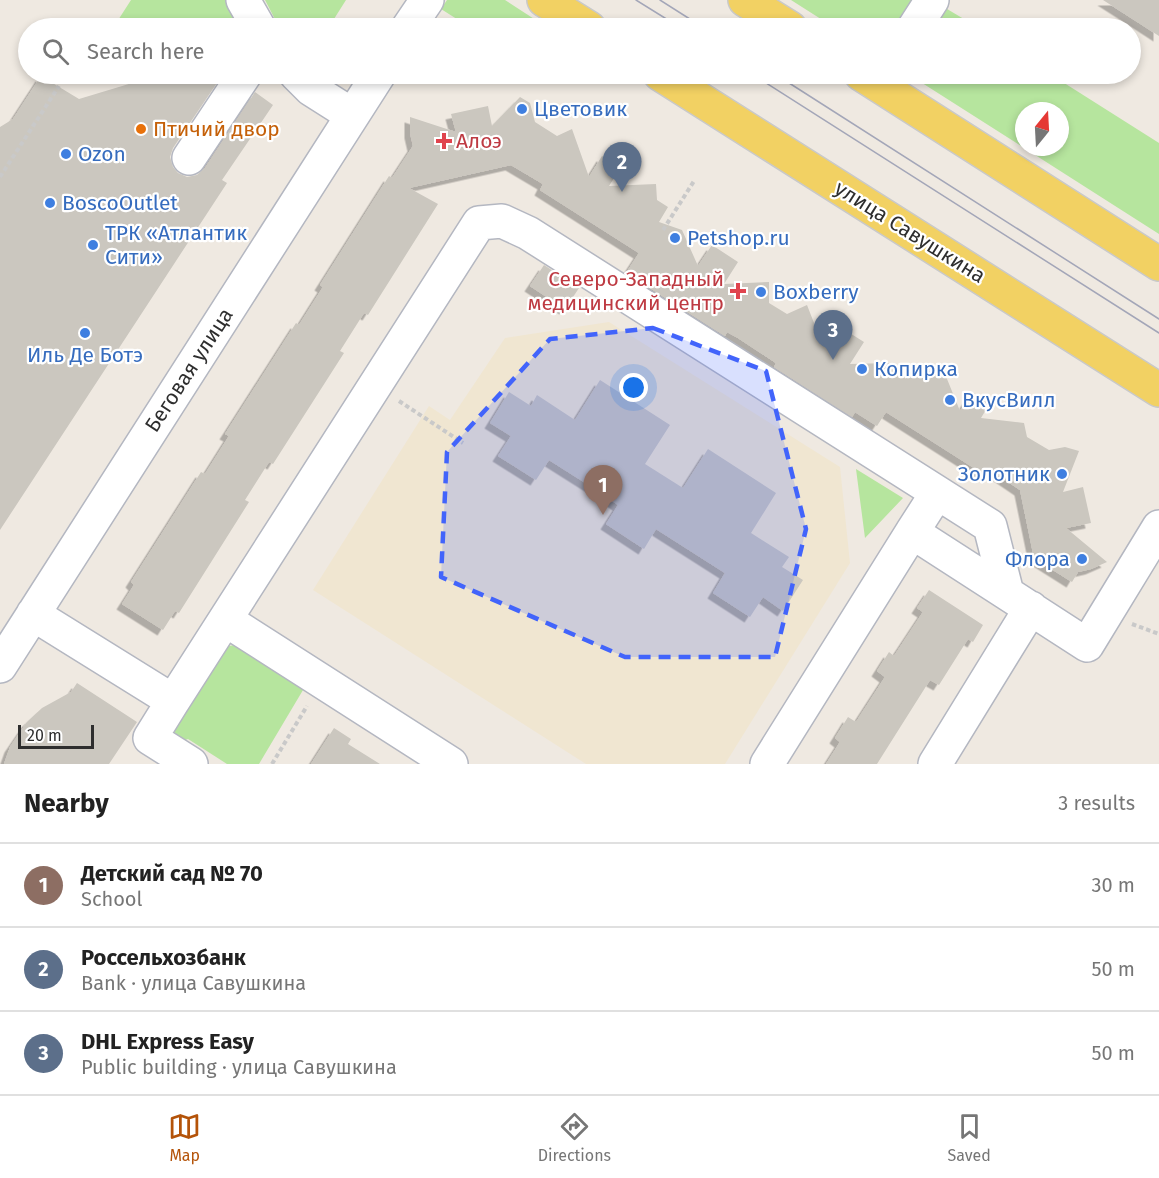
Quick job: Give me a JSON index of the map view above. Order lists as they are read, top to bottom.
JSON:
{
  "streets": {
    "main road": ["улица Савушкина"],
    "street": ["Беговая улица"]
  },
  "places": {
    "other": [
      "Цветовик",
      "Птичий двор",
      "Ozon",
      "BoscoOutlet",
      "Petshop.ru",
      "ТРК «Атлантик Сити»",
      "Boxberry",
      "Иль Де Ботэ",
      "Копирка",
      "ВкусВилл",
      "Золотник",
      "Флора"
    ],
    "health": ["Алоэ", "Северо-Западный медицинский центр"]
  },
  "scale_bar": "20 m",
  "north": "top",
  "page": {
    "search": "Search here",
    "pins": ["2", "3", "1"],
    "scale": "20 m",
    "heading": ["Nearby", "3 results"],
    "list": [
      {
        "mark": "1",
        "name": "Детский сад № 70",
        "note": "School",
        "value": "30 m"
      },
      {
        "mark": "2",
        "name": "Россельхозбанк",
        "note": "Bank · улица Савушкина",
        "value": "50 m"
      },
      {
        "mark": "3",
        "name": "DHL Express Easy",
        "note": "Public building · улица Савушкина",
        "value": "50 m"
      }
    ],
    "nav": ["Map", "Directions", "Saved"]
  }
}
